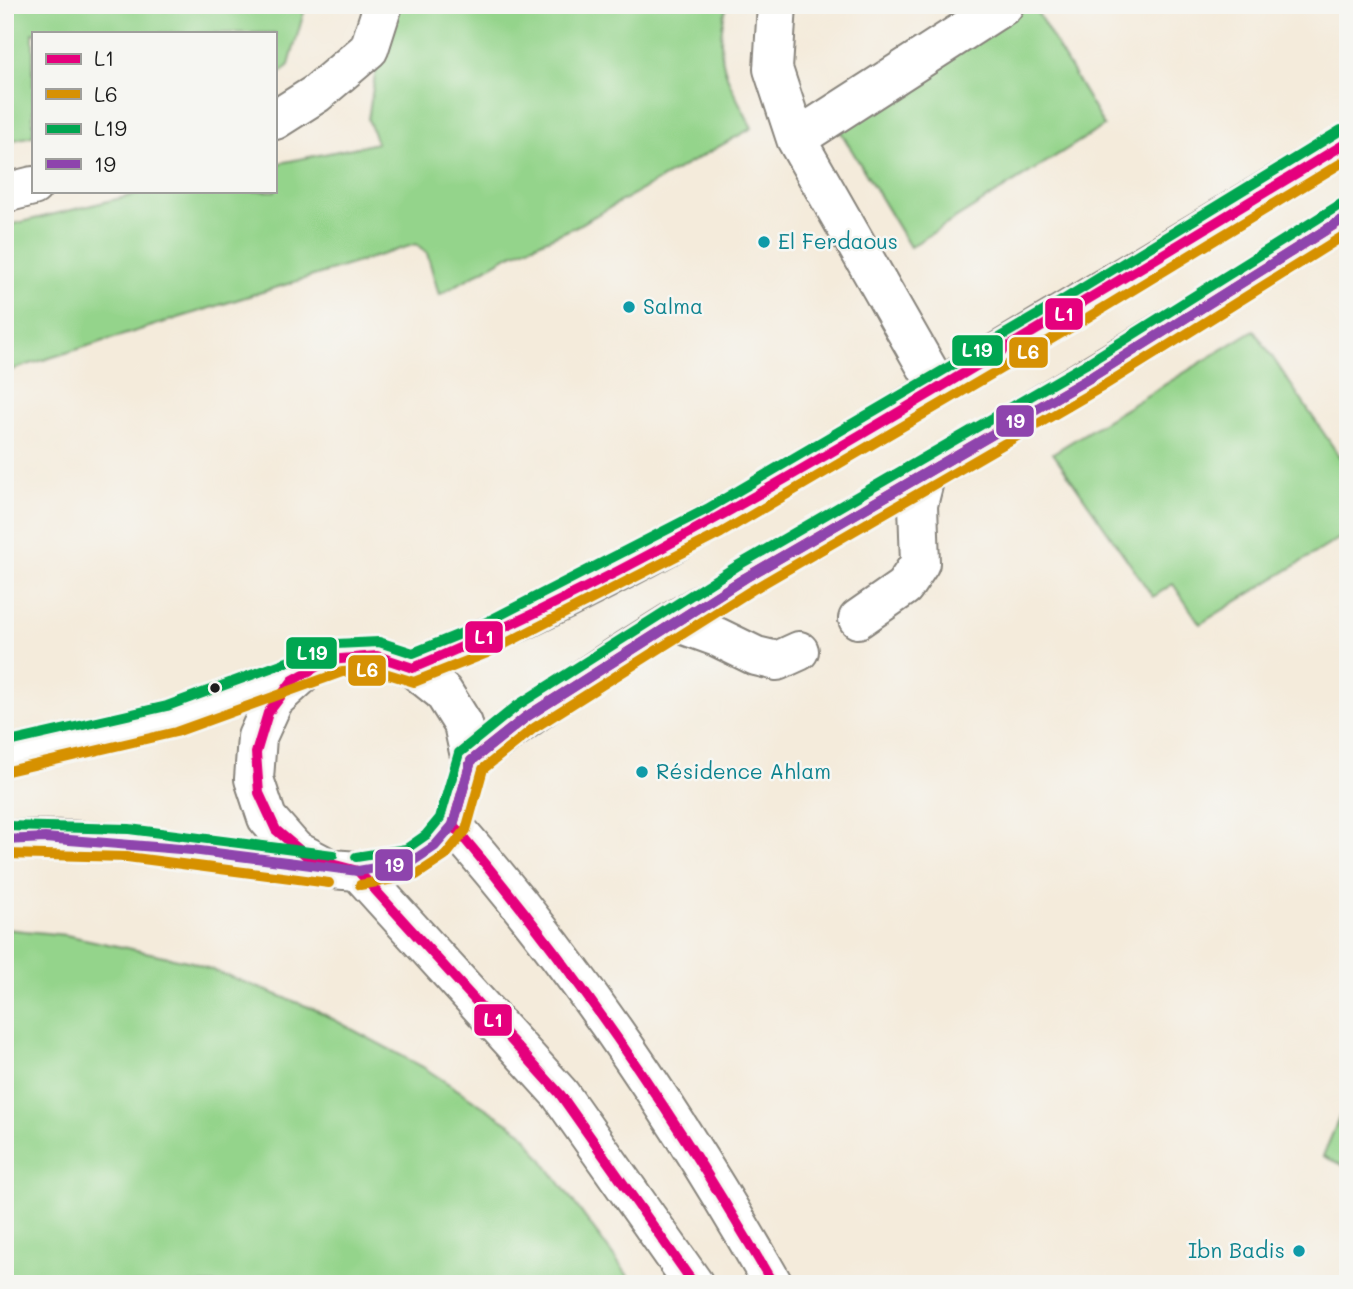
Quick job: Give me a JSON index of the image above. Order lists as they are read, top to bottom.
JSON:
{
  "places": [
    "El Ferdaous",
    "Salma",
    "Résidence Ahlam",
    "Ibn Badis"
  ],
  "lines": [
    "transit line L19",
    "transit line L1",
    "transit line L6",
    "transit line 19"
  ],
  "legend": [
    "L1",
    "L6",
    "L19",
    "19"
  ]
}
